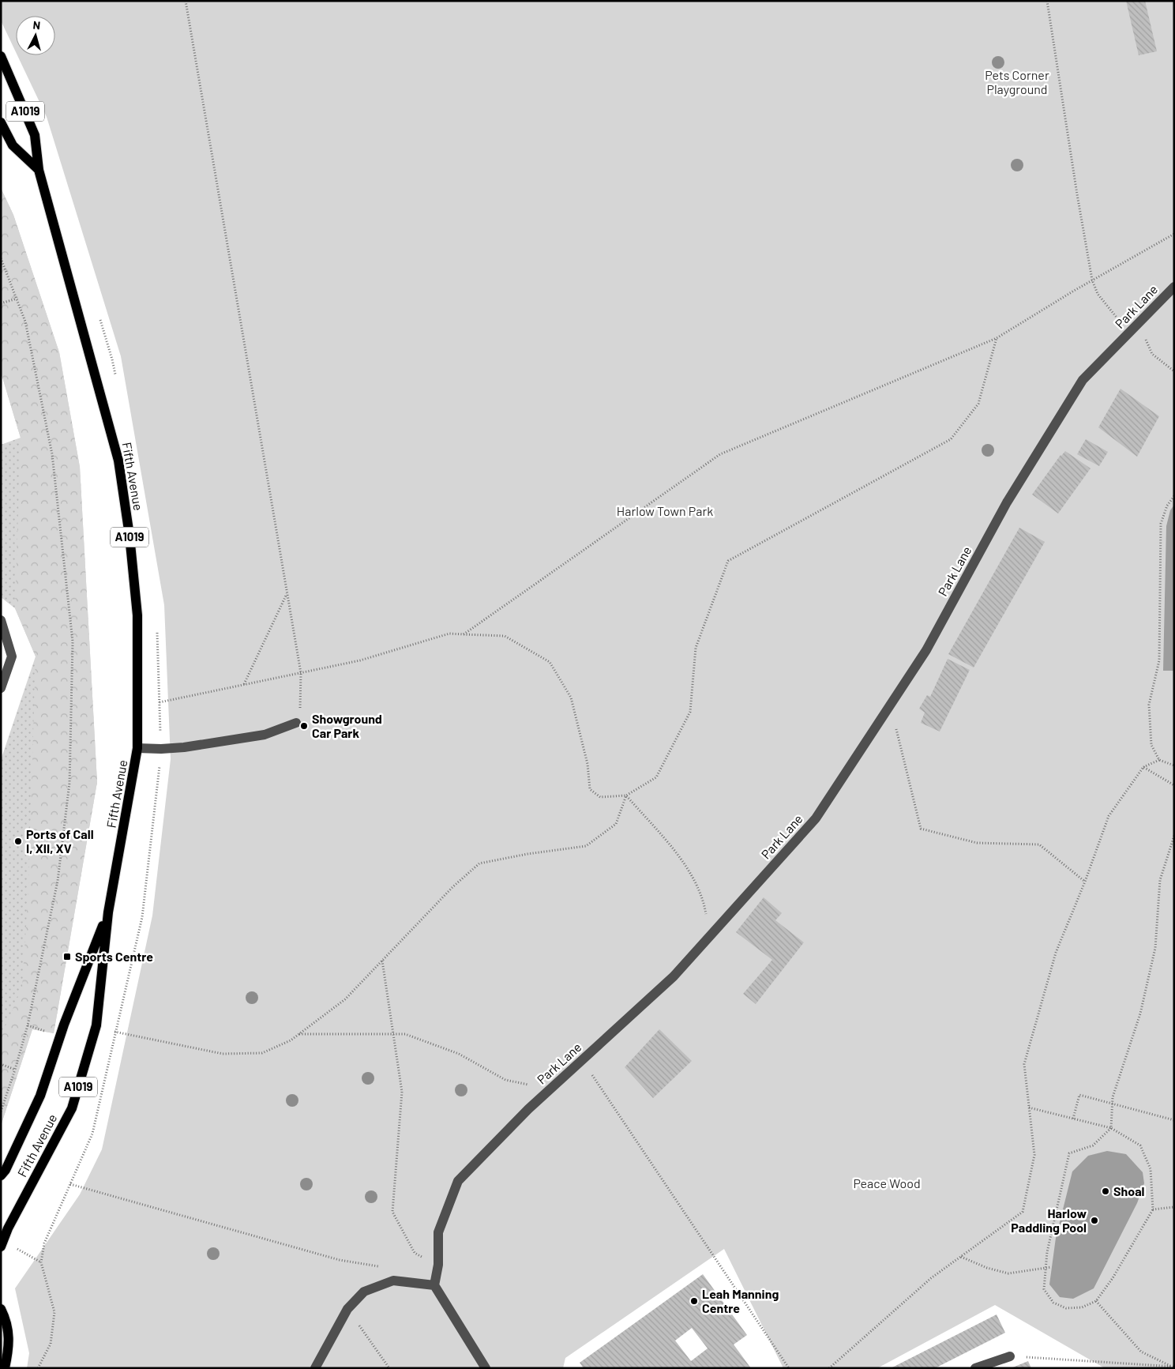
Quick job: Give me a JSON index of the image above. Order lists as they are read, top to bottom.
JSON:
{
  "streets": {
    "main road": ["A1019", "Fifth Avenue"],
    "street": ["Park Lane"]
  },
  "crossings": [
    ["A1019", "Fifth Avenue"]
  ],
  "parks": ["Pets Corner Playground", "Harlow Town Park", "Peace Wood"],
  "places": {
    "other": [
      "Showground Car Park",
      "Ports of Call I, XII, XV",
      "Shoal",
      "Harlow Paddling Pool",
      "Leah Manning Centre"
    ],
    "transit": ["Sports Centre"]
  },
  "north": "top"
}
